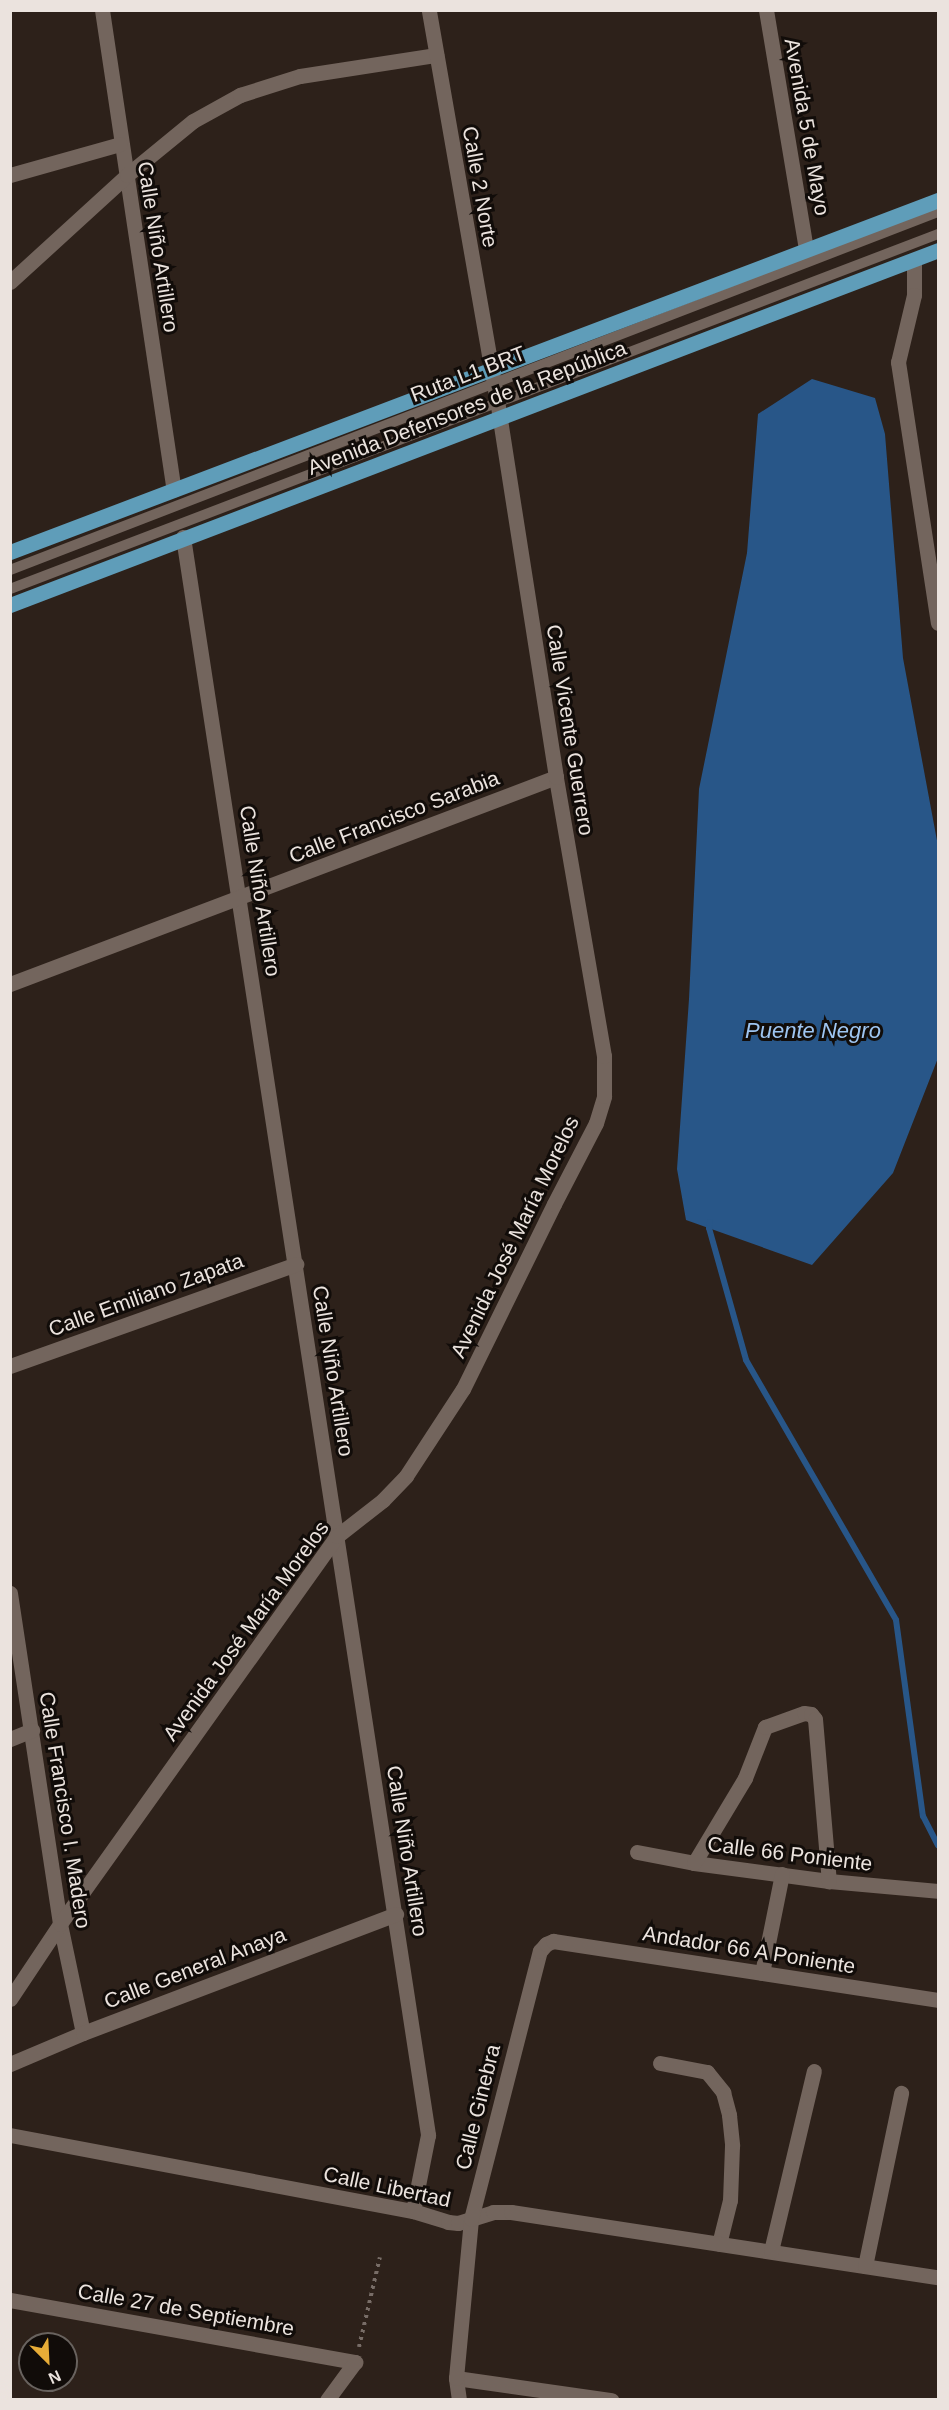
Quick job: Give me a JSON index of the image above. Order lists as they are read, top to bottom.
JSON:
{
  "streets": {
    "main road": ["Avenida Defensores de la República"],
    "street": [
      "Avenida 5 de Mayo",
      "Calle 2 Norte",
      "Calle Niño Artillero",
      "Calle Vicente Guerrero",
      "Calle Francisco Sarabia",
      "Avenida José María Morelos",
      "Calle Emiliano Zapata",
      "Calle Francisco I. Madero",
      "Calle 66 Poniente",
      "Andador 66 A Poniente",
      "Calle General Anaya",
      "Calle Ginebra",
      "Calle Libertad",
      "Calle 27 de Septiembre"
    ],
    "lane": ["Ruta L1 BRT"]
  },
  "crossings": [
    ["Avenida 5 de Mayo", "Avenida Defensores de la República"],
    ["Calle 2 Norte", "Ruta L1 BRT"],
    ["Calle 2 Norte", "Avenida Defensores de la República"],
    ["Calle 2 Norte", "Calle Vicente Guerrero"],
    ["Calle Niño Artillero", "Avenida Defensores de la República"],
    ["Calle Niño Artillero", "Calle Francisco Sarabia"],
    ["Calle Niño Artillero", "Avenida José María Morelos"],
    ["Calle Niño Artillero", "Calle Emiliano Zapata"],
    ["Calle Niño Artillero", "Calle General Anaya"],
    ["Calle Niño Artillero", "Calle Libertad"],
    ["Ruta L1 BRT", "Avenida Defensores de la República"],
    ["Ruta L1 BRT", "Calle Vicente Guerrero"],
    ["Avenida Defensores de la República", "Calle Vicente Guerrero"],
    ["Calle Vicente Guerrero", "Calle Francisco Sarabia"],
    ["Calle Vicente Guerrero", "Avenida José María Morelos"],
    ["Avenida José María Morelos", "Calle Francisco I. Madero"],
    ["Calle Francisco I. Madero", "Calle General Anaya"],
    ["Andador 66 A Poniente", "Calle Ginebra"],
    ["Calle Ginebra", "Calle Libertad"]
  ],
  "water": ["Puente Negro"],
  "north": "bottom right"
}
